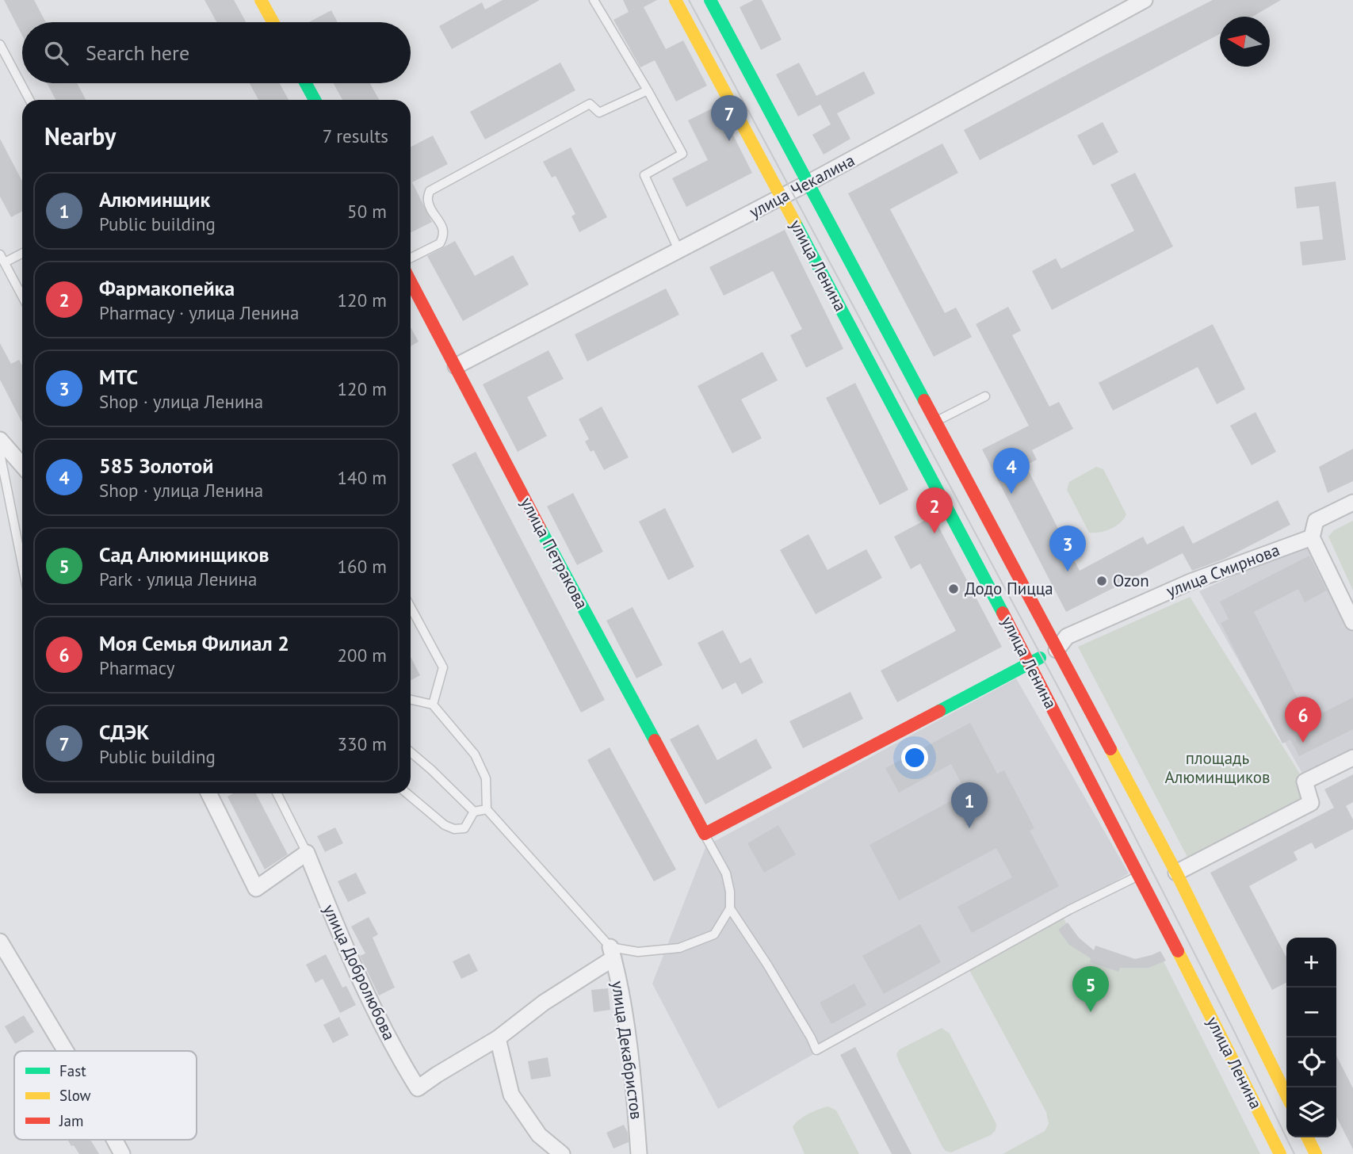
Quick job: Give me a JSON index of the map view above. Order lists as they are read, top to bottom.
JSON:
{
  "streets": {
    "main road": ["улица Ленина", "улица Петракова"],
    "street": [
      "улица Чекалина",
      "улица Смирнова",
      "улица Добролюбова",
      "улица Декабристов"
    ]
  },
  "crossings": [
    ["улица Чекалина", "улица Ленина"],
    ["улица Чекалина", "улица Петракова"],
    ["улица Ленина", "улица Смирнова"]
  ],
  "parks": ["площадь Алюминщиков"],
  "places": ["Ozon", "Додо Пицца"],
  "legend": ["Fast", "Slow", "Jam"],
  "north": "left",
  "page": {
    "search": "Search here",
    "pins": [
      "7",
      "4",
      "2",
      "3",
      "6",
      "1",
      "5"
    ],
    "heading": ["Nearby", "7 results"],
    "list": [
      {
        "mark": "1",
        "name": "Алюминщик",
        "note": "Public building",
        "value": "50 m"
      },
      {
        "mark": "2",
        "name": "Фармакопейка",
        "note": "Pharmacy · улица Ленина",
        "value": "120 m"
      },
      {
        "mark": "3",
        "name": "МТС",
        "note": "Shop · улица Ленина",
        "value": "120 m"
      },
      {
        "mark": "4",
        "name": "585 Золотой",
        "note": "Shop · улица Ленина",
        "value": "140 m"
      },
      {
        "mark": "5",
        "name": "Сад Алюминщиков",
        "note": "Park · улица Ленина",
        "value": "160 m"
      },
      {
        "mark": "6",
        "name": "Моя Семья Филиал 2",
        "note": "Pharmacy",
        "value": "200 m"
      },
      {
        "mark": "7",
        "name": "СДЭК",
        "note": "Public building",
        "value": "330 m"
      }
    ],
    "map_buttons": ["+", "−"]
  }
}
